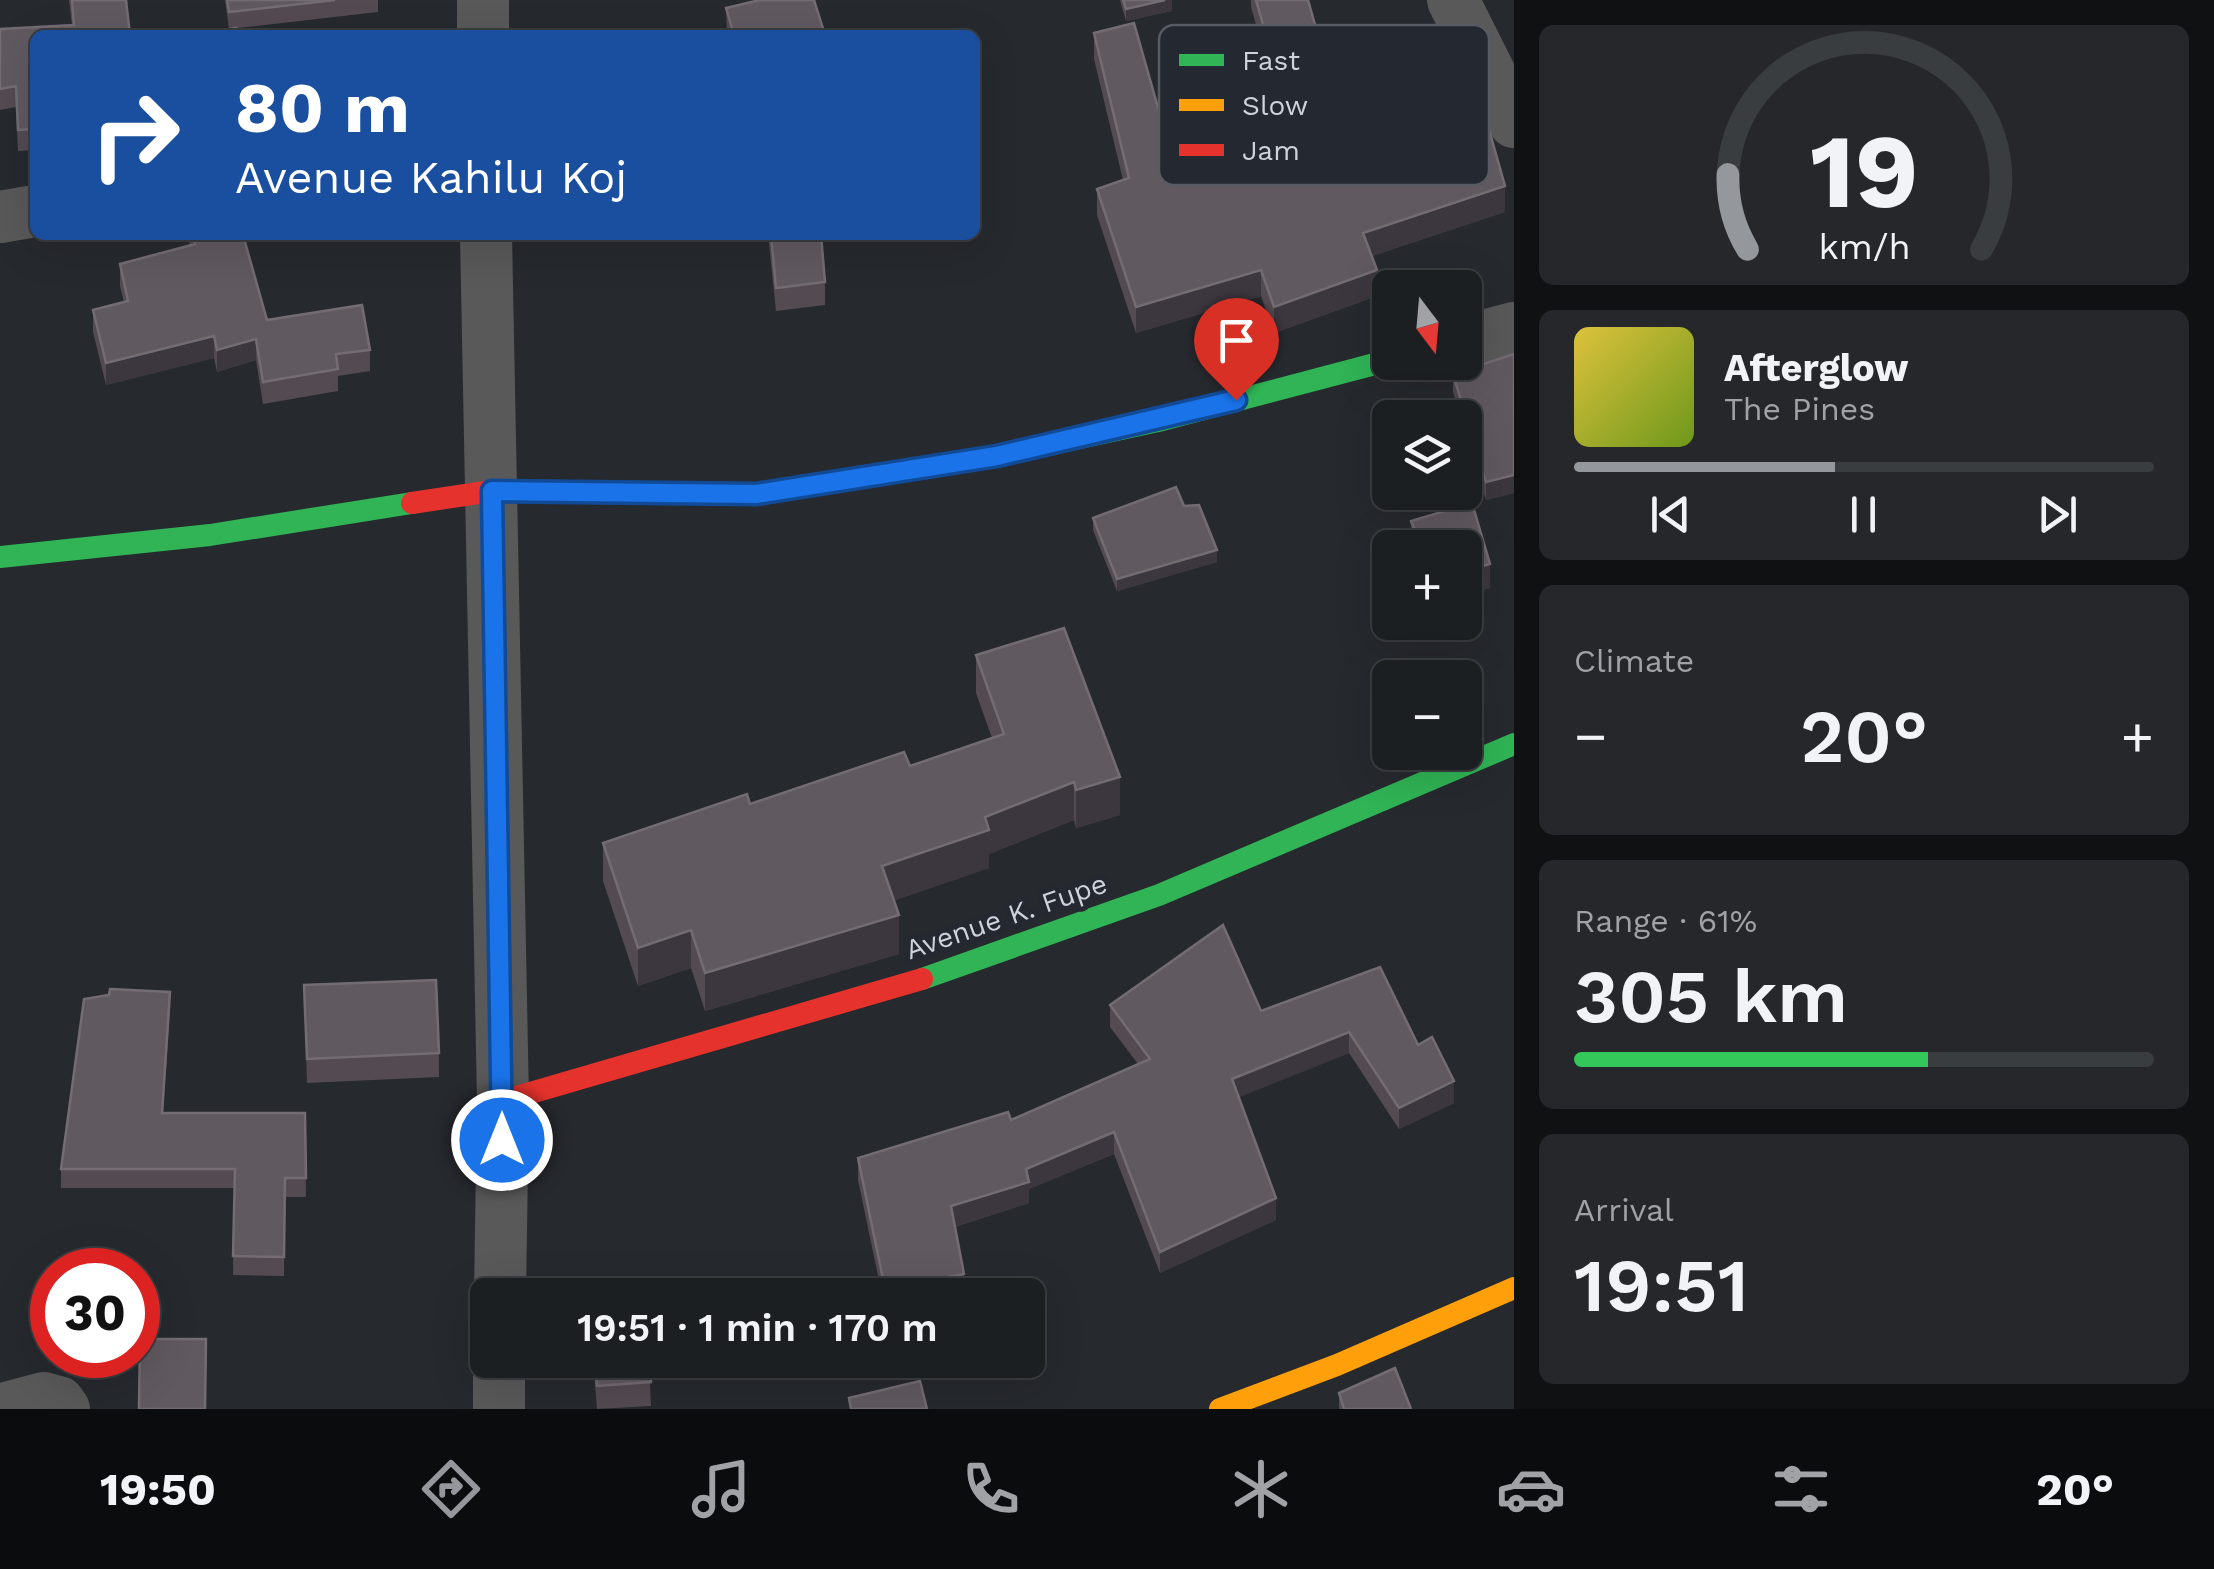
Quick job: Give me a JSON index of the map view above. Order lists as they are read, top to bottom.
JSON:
{
  "streets": {
    "street": ["Avenue K. Fupe"]
  },
  "legend": ["Fast", "Slow", "Jam"],
  "north": "bottom",
  "page": {
    "turn": ["80 m", "Avenue Kahilu Koj"],
    "map_buttons": ["+", "−"],
    "song": ["Afterglow", "The Pines"],
    "tile": [
      "Climate",
      ["Range · 61%", "305 km"],
      ["Arrival", "19:51"]
    ],
    "heat": ["−", "20°", "+"],
    "limit": "30",
    "trip": "19:51 · 1 min · 170 m",
    "tabs": ["19:50", "20°"],
    "gauge": ["19", "km/h"]
  }
}
